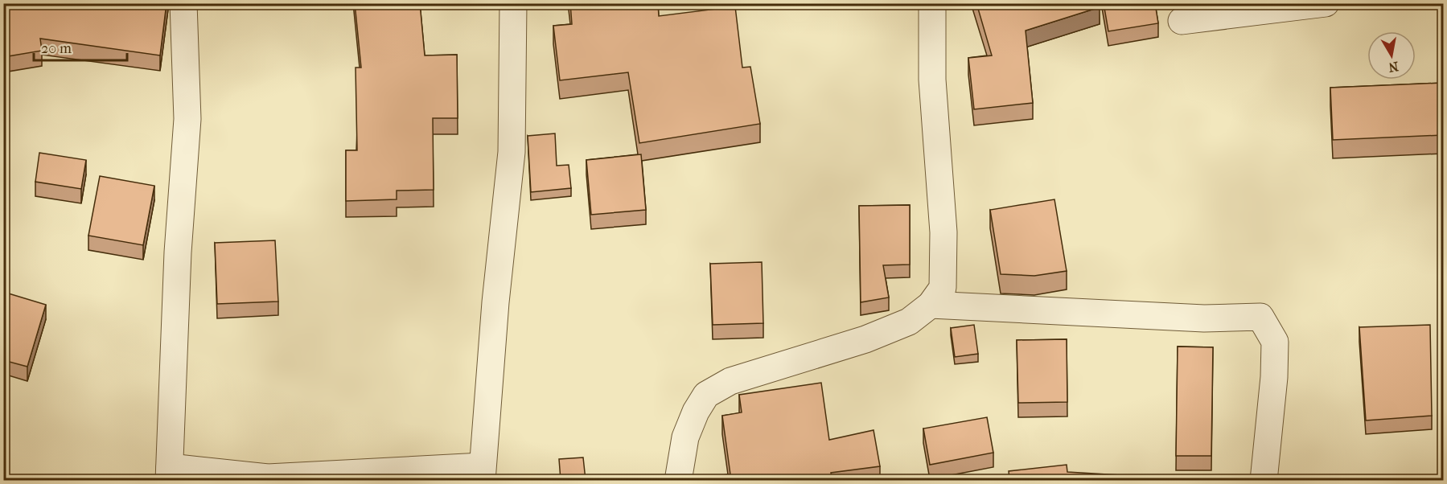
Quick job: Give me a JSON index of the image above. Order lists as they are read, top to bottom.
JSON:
{
  "scale_bar": "20 m",
  "north": "bottom"
}
